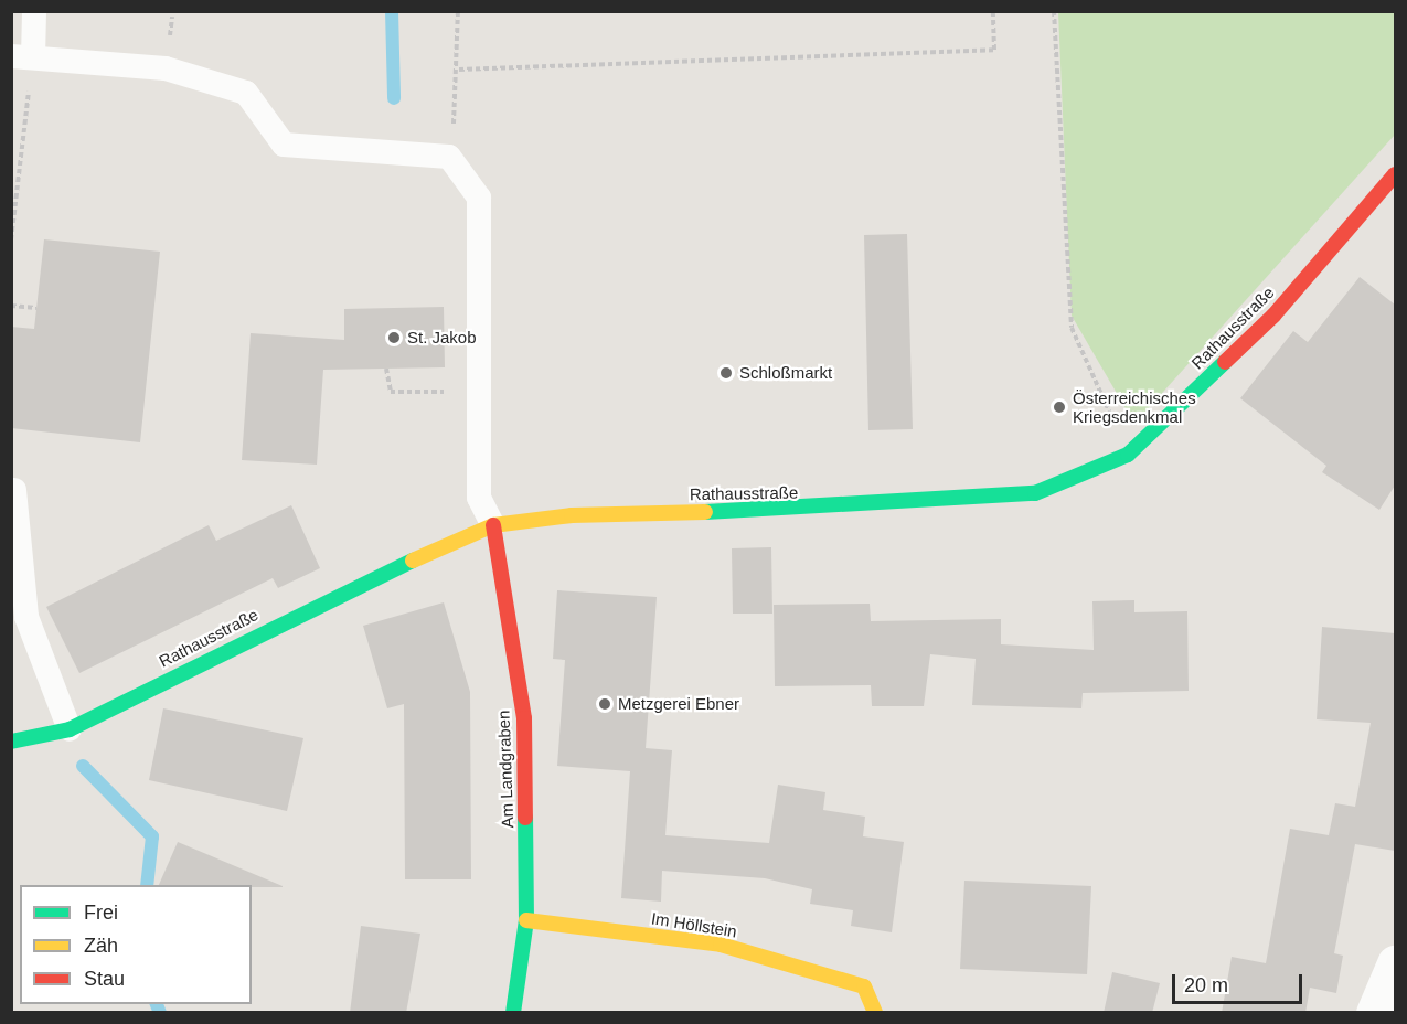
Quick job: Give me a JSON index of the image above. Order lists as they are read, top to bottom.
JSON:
{
  "streets": {
    "main road": ["Rathausstraße", "Am Landgraben", "Im Höllstein"]
  },
  "crossings": [
    ["Rathausstraße", "Am Landgraben"],
    ["Am Landgraben", "Im Höllstein"]
  ],
  "places": [
    "St. Jakob",
    "Schloßmarkt",
    "Österreichisches Kriegsdenkmal",
    "Metzgerei Ebner"
  ],
  "legend": ["Frei", "Zäh", "Stau"],
  "scale_bar": "20 m"
}
